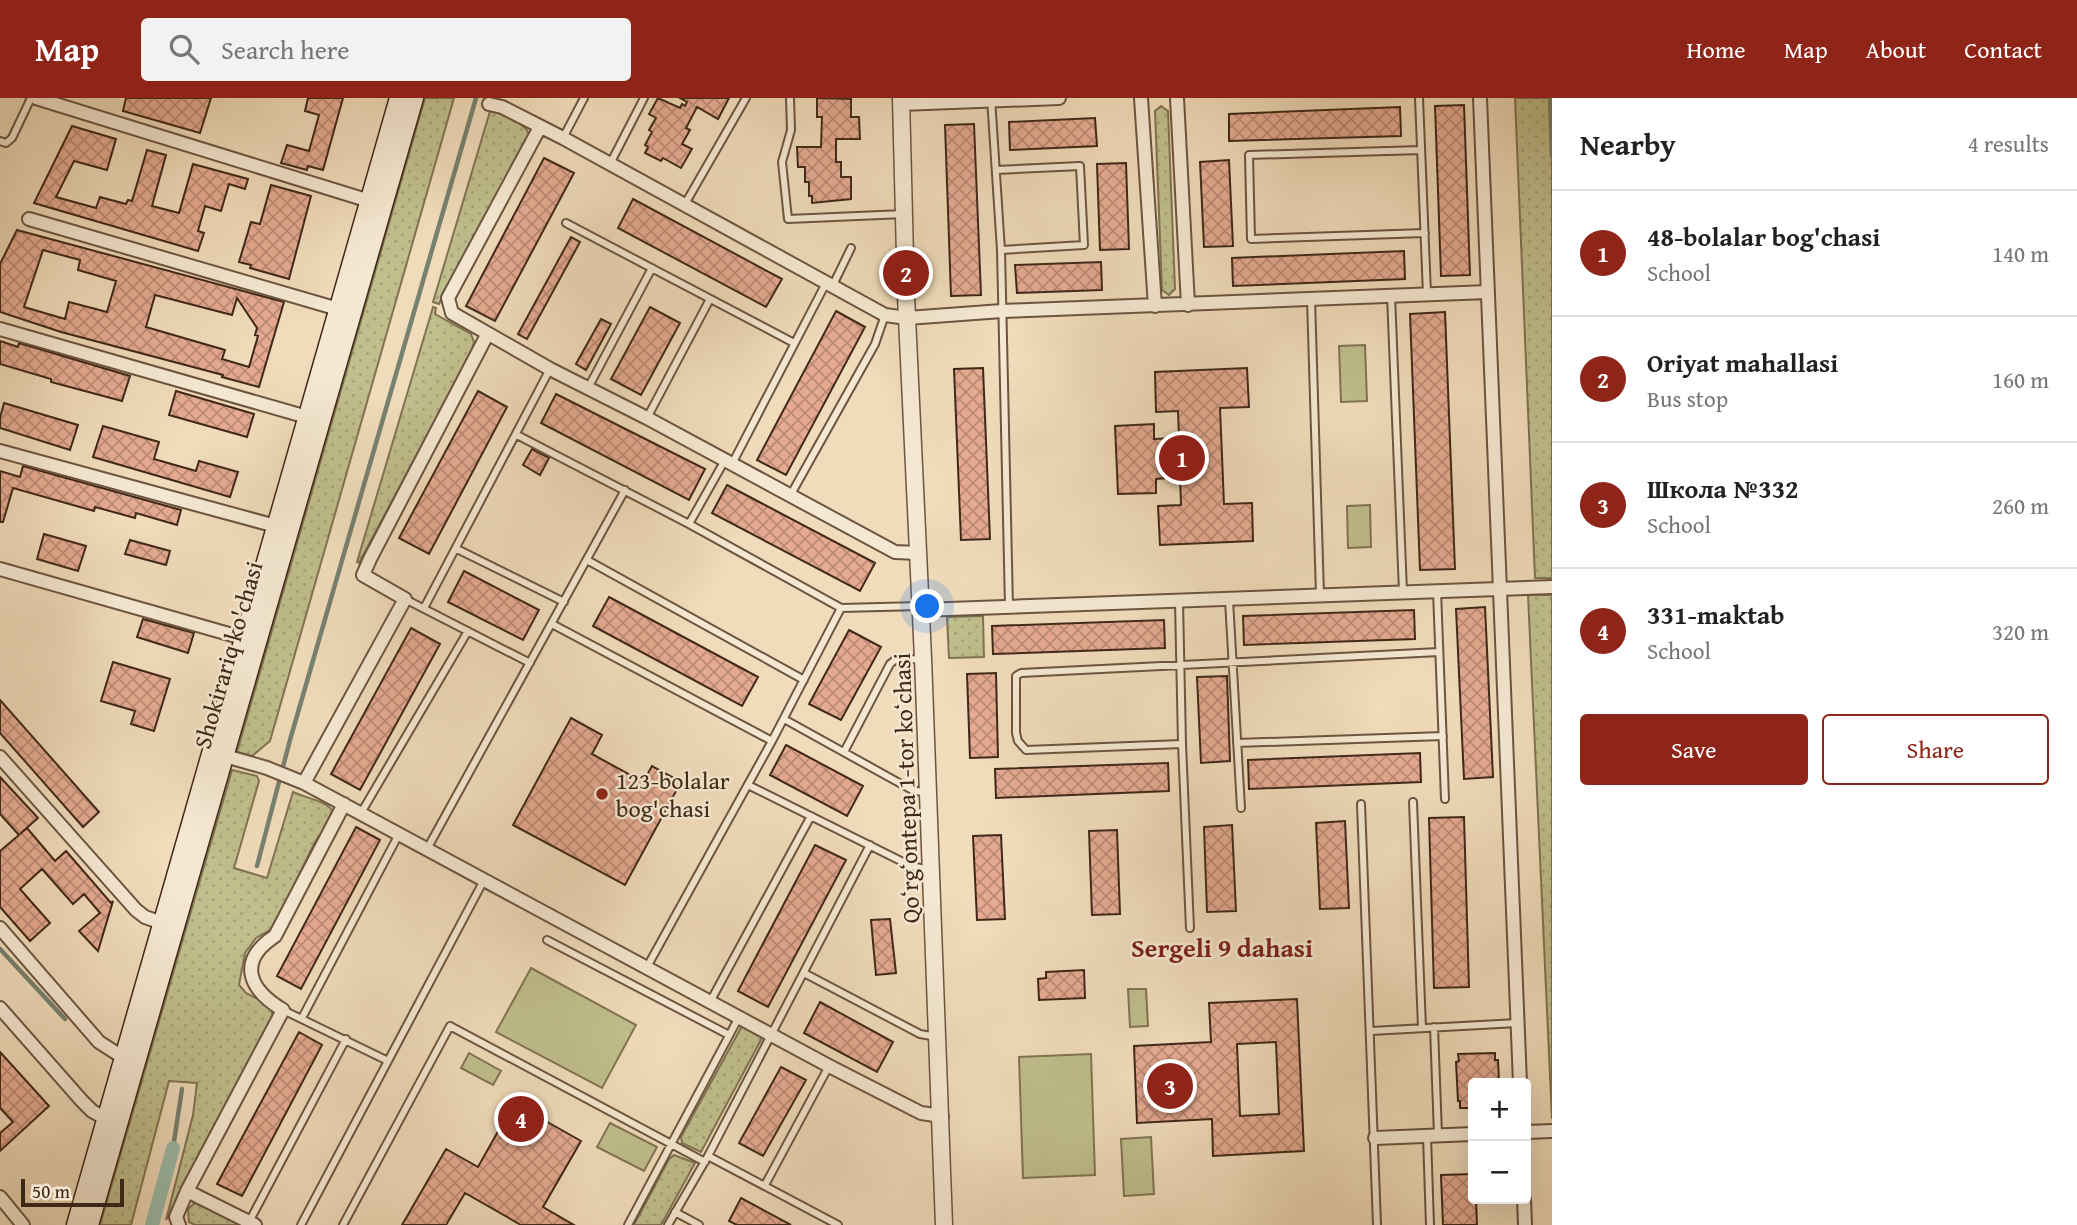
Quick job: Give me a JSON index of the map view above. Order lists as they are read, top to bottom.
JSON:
{
  "streets": {
    "main road": ["Shokirariq ko'chasi"],
    "street": ["Qoʻrgʻontepa 1-tor koʻchasi"]
  },
  "districts": ["Sergeli 9 dahasi"],
  "places": ["123-bolalar bog'chasi"],
  "scale_bar": "50 m",
  "page": {
    "header": "Map",
    "search": "Search here",
    "nav": [
      "Home",
      "Map",
      "About",
      "Contact"
    ],
    "heading": ["Nearby", "4 results"],
    "list": [
      {
        "mark": "1",
        "name": "48-bolalar bog'chasi",
        "note": "School",
        "value": "140 m"
      },
      {
        "mark": "2",
        "name": "Oriyat mahallasi",
        "note": "Bus stop",
        "value": "160 m"
      },
      {
        "mark": "3",
        "name": "Школа №332",
        "note": "School",
        "value": "260 m"
      },
      {
        "mark": "4",
        "name": "331-maktab",
        "note": "School",
        "value": "320 m"
      }
    ],
    "pins": [
      "2",
      "1",
      "3",
      "4"
    ],
    "buttons": ["Save", "Share"],
    "map_buttons": ["+", "−"],
    "scale": "50 m"
  }
}
